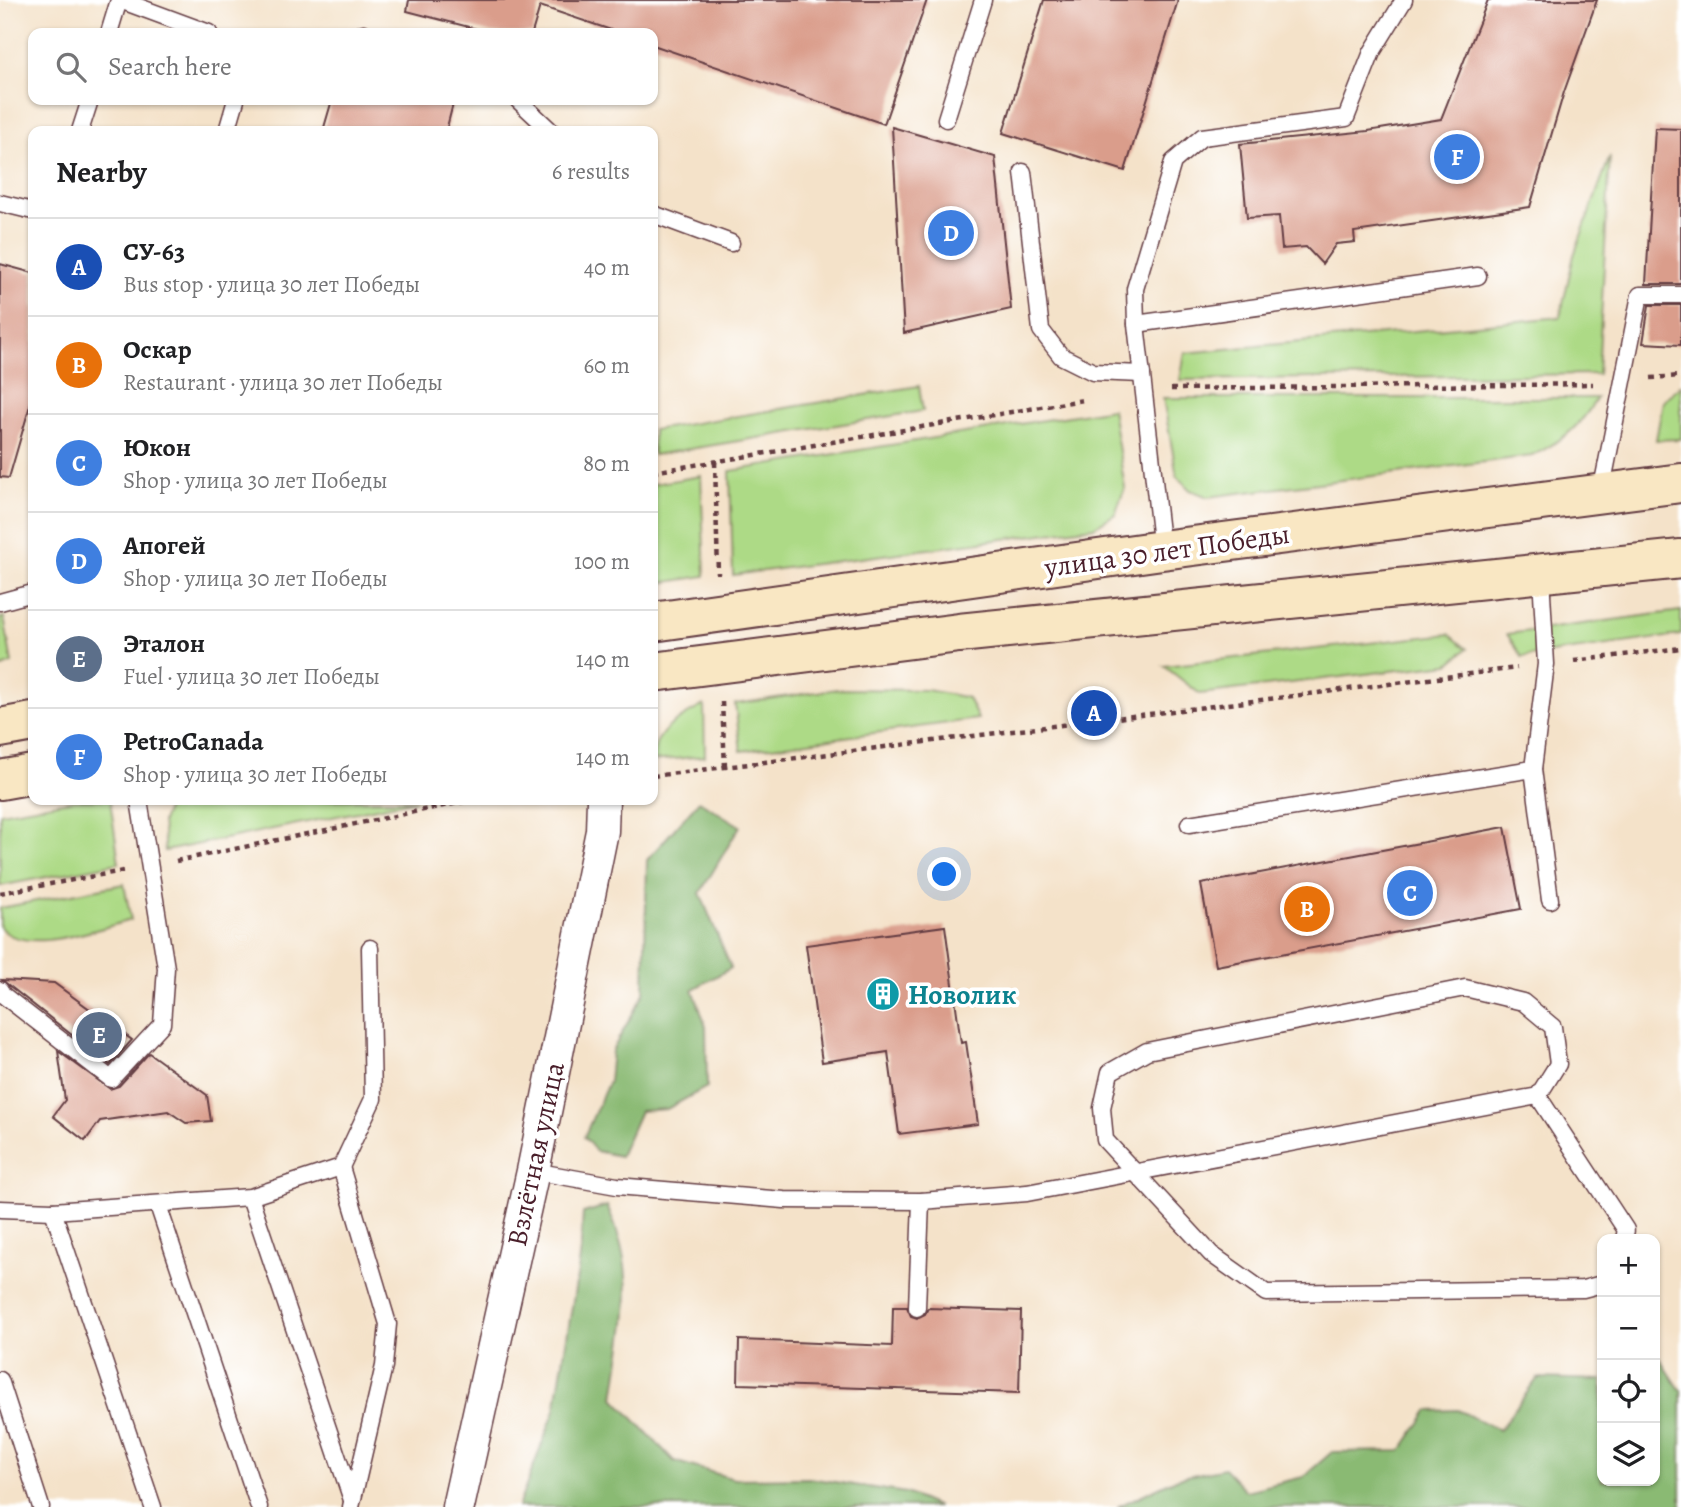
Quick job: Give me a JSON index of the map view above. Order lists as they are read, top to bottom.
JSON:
{
  "streets": {
    "main road": ["улица 30 лет Победы"],
    "street": ["Взлётная улица"]
  },
  "places": {
    "building": ["Новолик"]
  },
  "page": {
    "search": "Search here",
    "heading": ["Nearby", "6 results"],
    "pins": [
      "F",
      "D",
      "A",
      "C",
      "B",
      "E"
    ],
    "list": [
      {
        "mark": "A",
        "name": "СУ-63",
        "note": "Bus stop · улица 30 лет Победы",
        "value": "40 m"
      },
      {
        "mark": "B",
        "name": "Оскар",
        "note": "Restaurant · улица 30 лет Победы",
        "value": "60 m"
      },
      {
        "mark": "C",
        "name": "Юкон",
        "note": "Shop · улица 30 лет Победы",
        "value": "80 m"
      },
      {
        "mark": "D",
        "name": "Апогей",
        "note": "Shop · улица 30 лет Победы",
        "value": "100 m"
      },
      {
        "mark": "E",
        "name": "Эталон",
        "note": "Fuel · улица 30 лет Победы",
        "value": "140 m"
      },
      {
        "mark": "F",
        "name": "PetroCanada",
        "note": "Shop · улица 30 лет Победы",
        "value": "140 m"
      }
    ],
    "map_buttons": ["+", "−"]
  }
}
